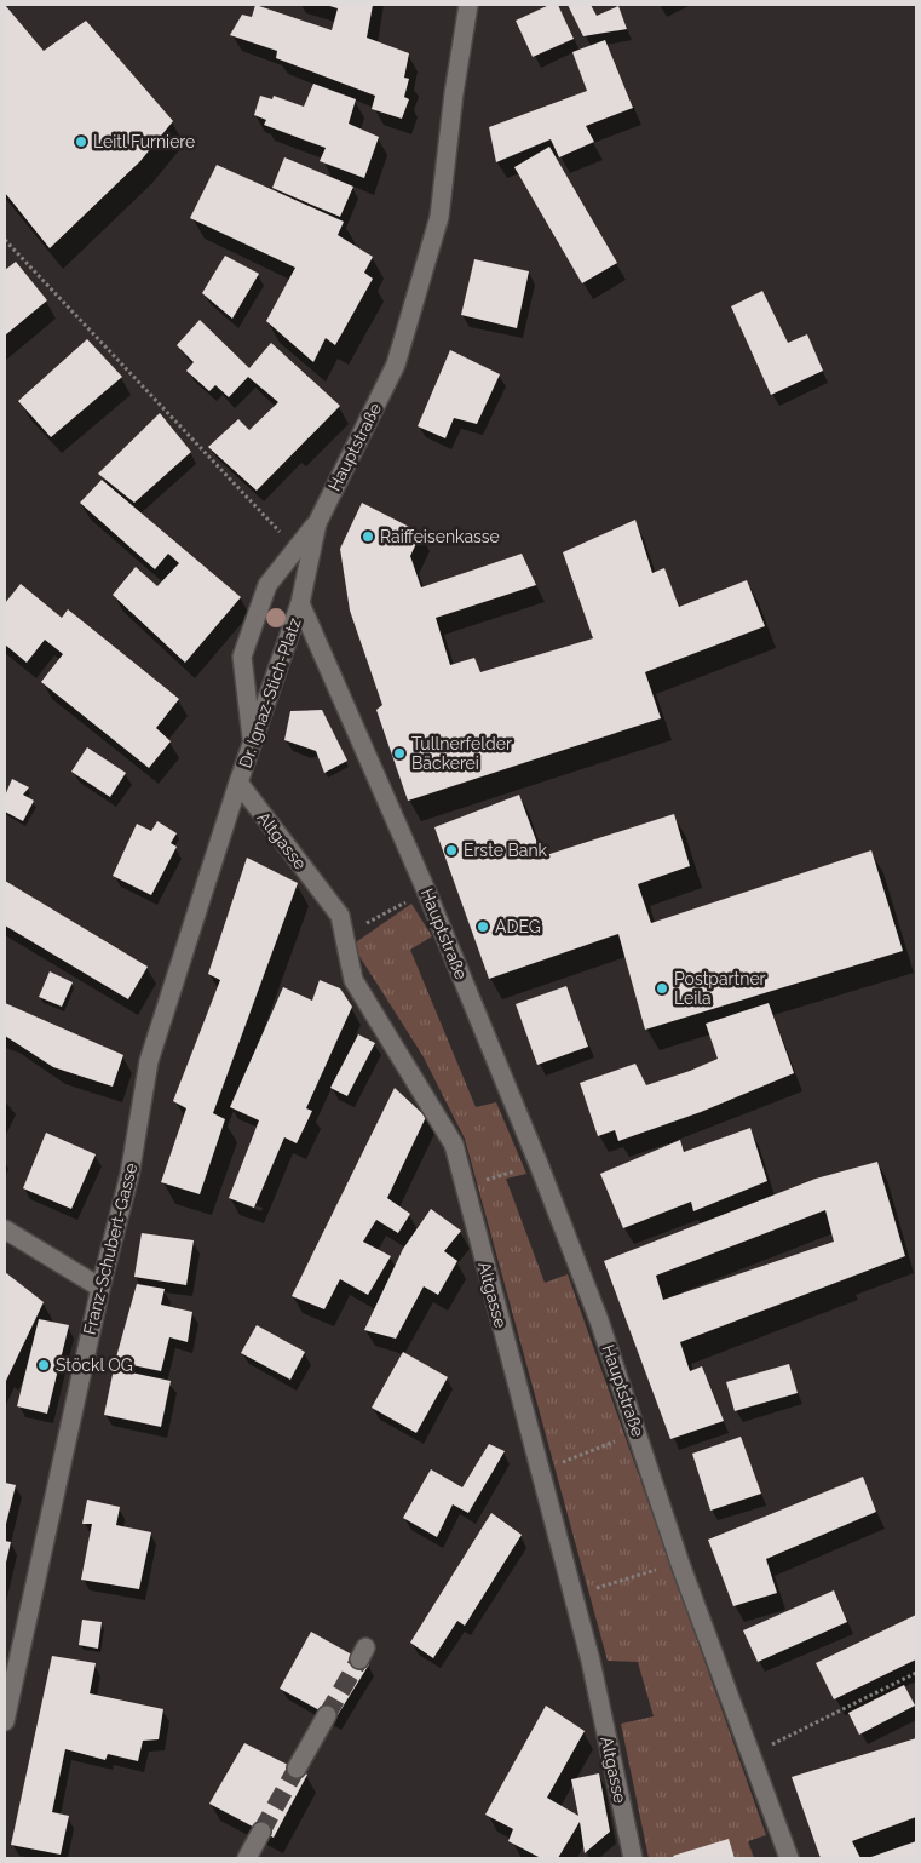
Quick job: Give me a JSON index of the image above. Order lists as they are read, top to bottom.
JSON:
{
  "streets": {
    "street": [
      "Hauptstraße",
      "Dr. Ignaz-Stich-Platz",
      "Altgasse",
      "Franz-Schubert-Gasse"
    ]
  },
  "crossings": [
    ["Hauptstraße", "Dr. Ignaz-Stich-Platz"],
    ["Dr. Ignaz-Stich-Platz", "Altgasse"],
    ["Dr. Ignaz-Stich-Platz", "Franz-Schubert-Gasse"],
    ["Altgasse", "Franz-Schubert-Gasse"]
  ],
  "places": [
    "Leitl Furniere",
    "Raiffeisenkasse",
    "Tullnerfelder Bäckerei",
    "Erste Bank",
    "ADEG",
    "Postpartner Leila",
    "Stöckl OG"
  ]
}
